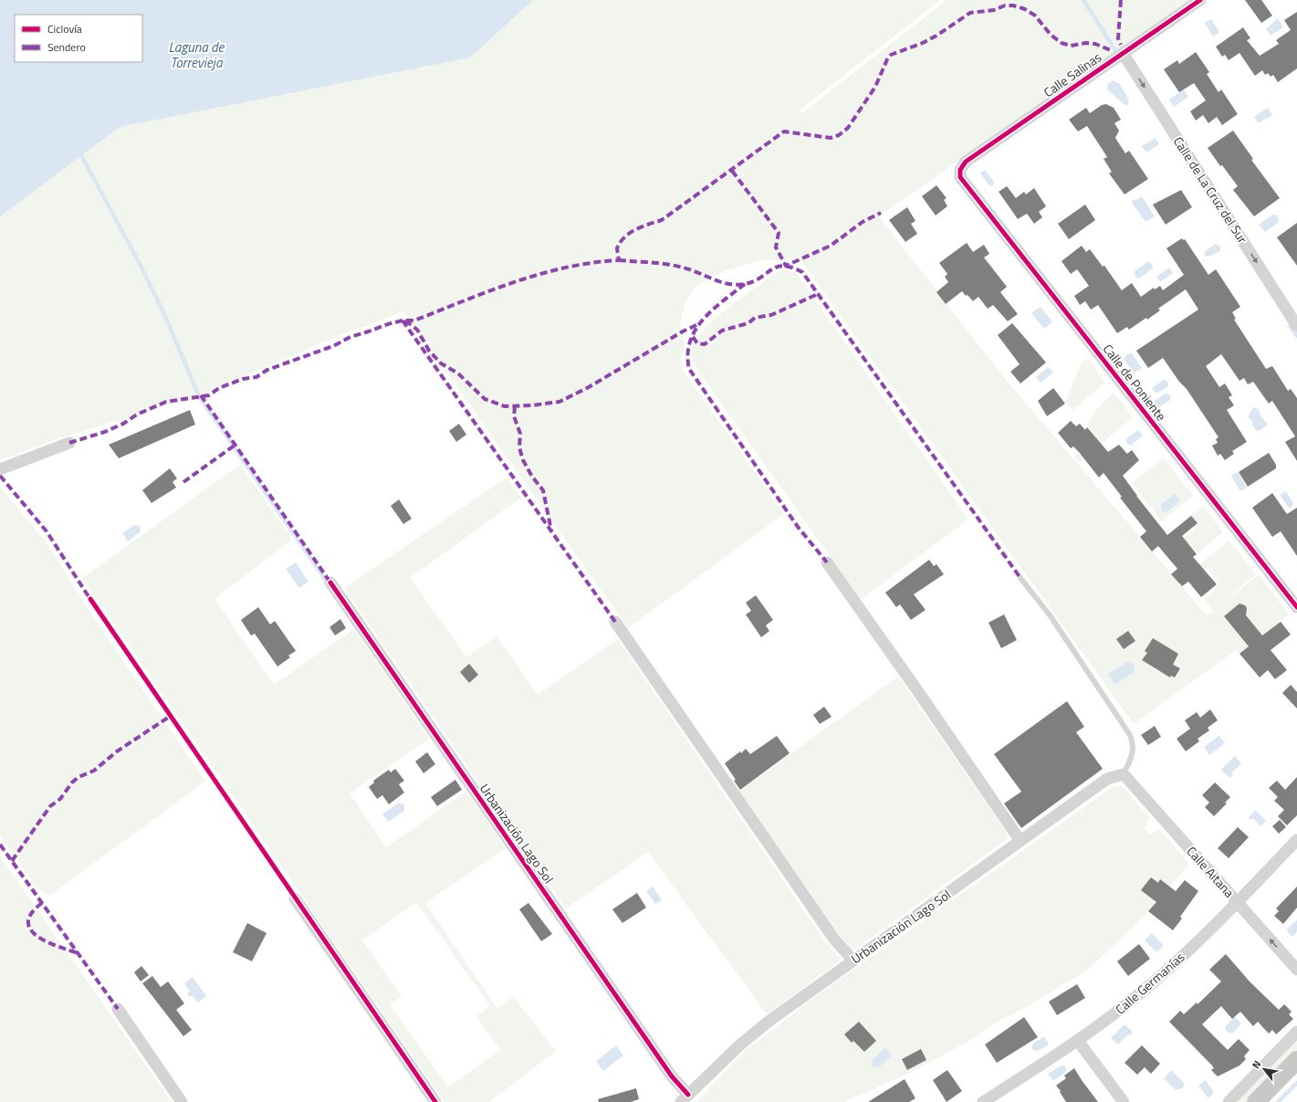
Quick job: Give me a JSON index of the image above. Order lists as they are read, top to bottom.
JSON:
{
  "streets": {
    "street": [
      "Calle Salinas",
      "Calle de La Cruz del Sur",
      "Calle de Poniente",
      "Urbanización Lago Sol",
      "Calle Aitana",
      "Calle Germanías"
    ]
  },
  "crossings": [
    ["Calle Salinas", "Calle de La Cruz del Sur"],
    ["Calle Salinas", "Calle de Poniente"],
    ["Urbanización Lago Sol", "Calle Aitana"],
    ["Calle Aitana", "Calle Germanías"]
  ],
  "one_way": ["Calle de La Cruz del Sur"],
  "water": ["Laguna de Torrevieja"],
  "legend": ["Ciclovía", "Sendero"],
  "north": "top left"
}
